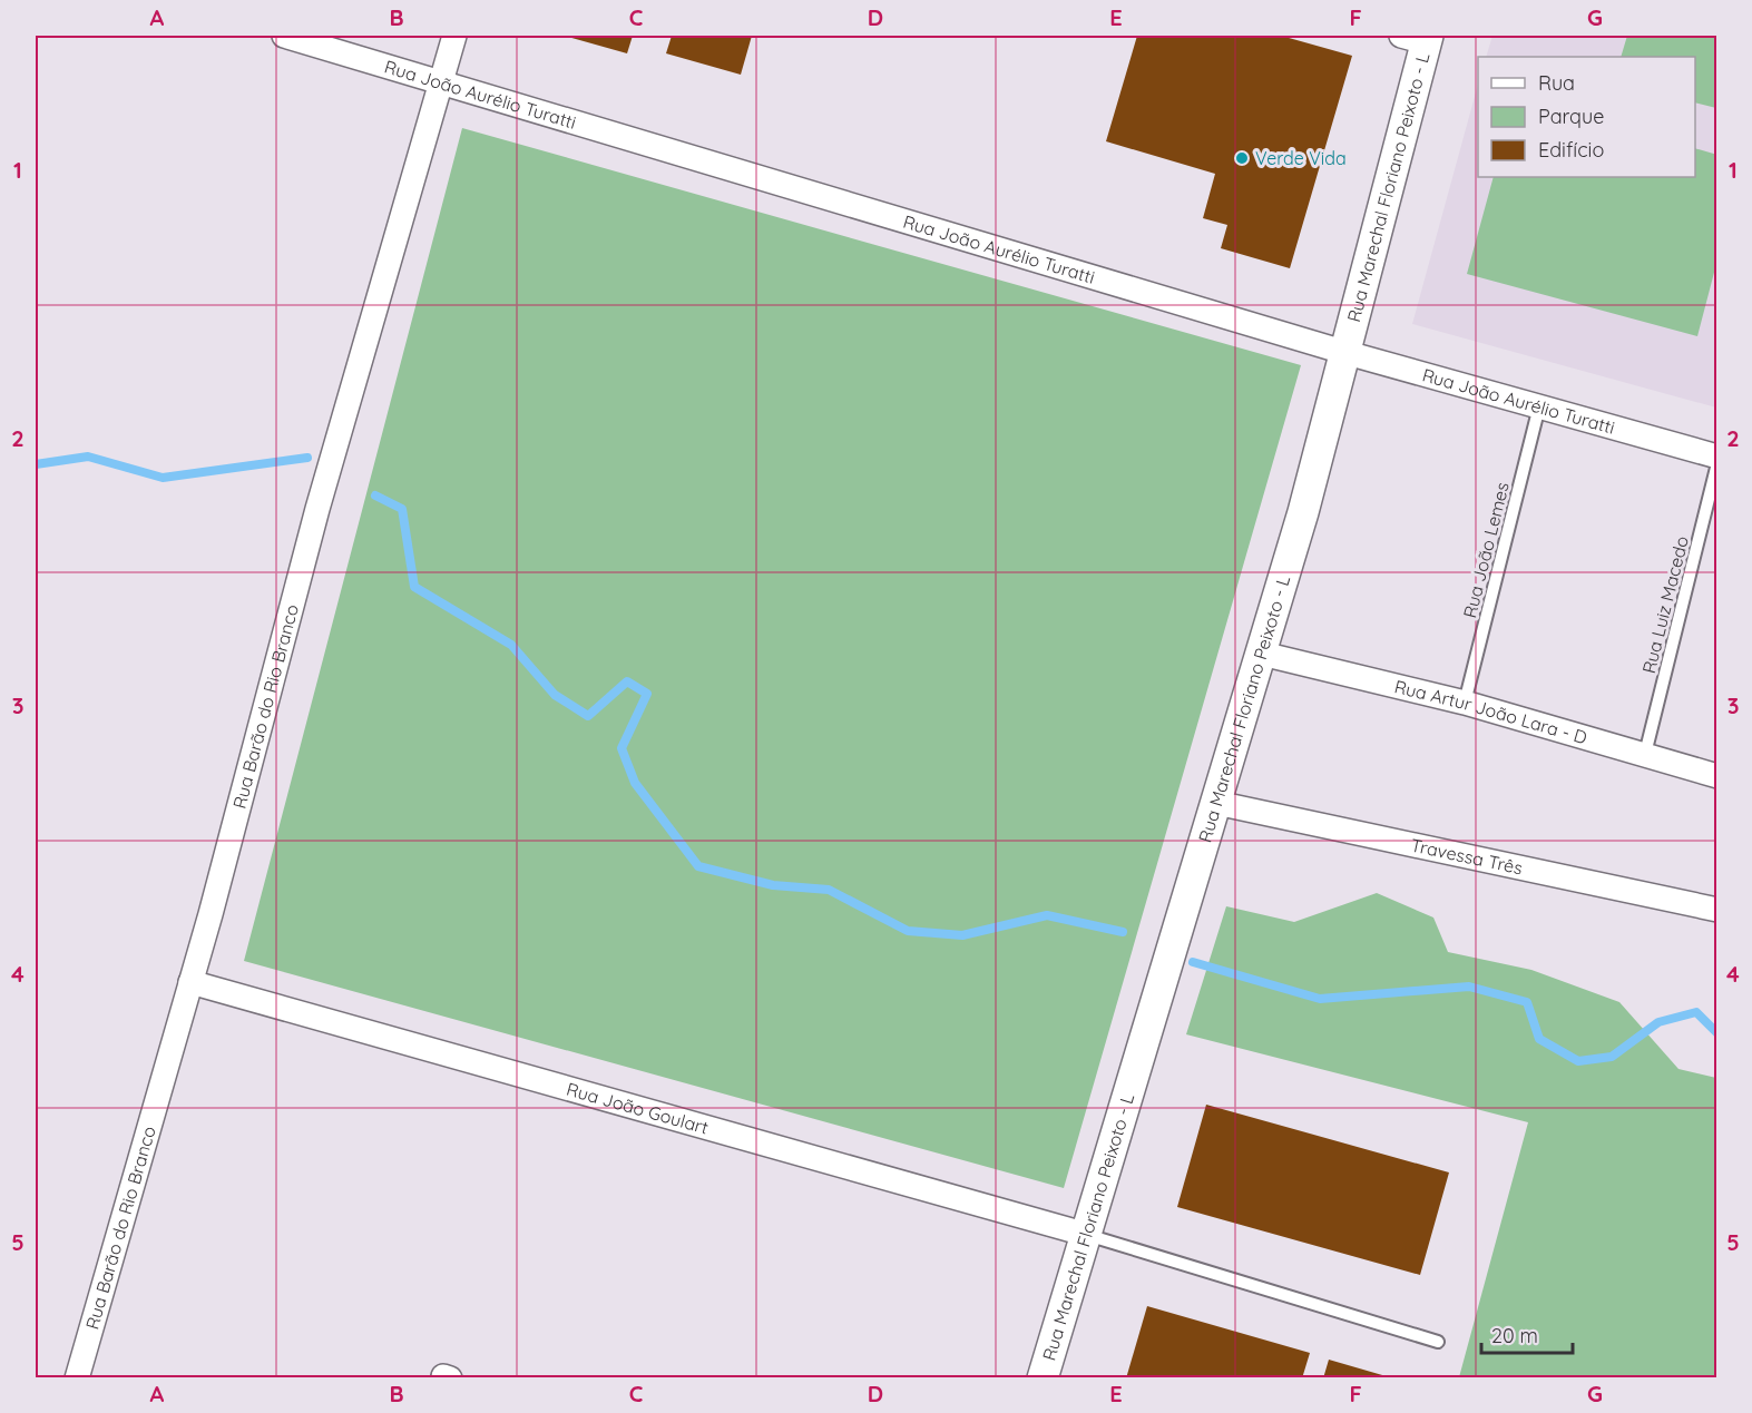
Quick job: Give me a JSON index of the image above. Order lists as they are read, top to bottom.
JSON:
{
  "streets": {
    "street": [
      "Rua João Aurélio Turatti",
      "Rua Marechal Floriano Peixoto - L",
      "Rua Barão do Rio Branco",
      "Rua Artur João Lara - D",
      "Travessa Três",
      "Rua João Goulart"
    ],
    "lane": ["Rua João Lemes", "Rua Luiz Macedo"]
  },
  "crossings": [
    ["Rua João Aurélio Turatti", "Rua Marechal Floriano Peixoto - L"],
    ["Rua João Aurélio Turatti", "Rua João Lemes"],
    ["Rua João Aurélio Turatti", "Rua Barão do Rio Branco"],
    ["Rua Marechal Floriano Peixoto - L", "Rua Artur João Lara - D"],
    ["Rua Marechal Floriano Peixoto - L", "Travessa Três"],
    ["Rua Marechal Floriano Peixoto - L", "Rua João Goulart"],
    ["Rua João Lemes", "Rua Artur João Lara - D"],
    ["Rua Luiz Macedo", "Rua Artur João Lara - D"],
    ["Rua Barão do Rio Branco", "Rua João Goulart"]
  ],
  "places": ["Verde Vida"],
  "legend": ["Rua", "Parque", "Edifício"],
  "scale_bar": "20 m",
  "grid": {
    "columns": [
      "A",
      "B",
      "C",
      "D",
      "E",
      "F",
      "G"
    ],
    "rows": [
      "1",
      "2",
      "3",
      "4",
      "5"
    ]
  }
}
